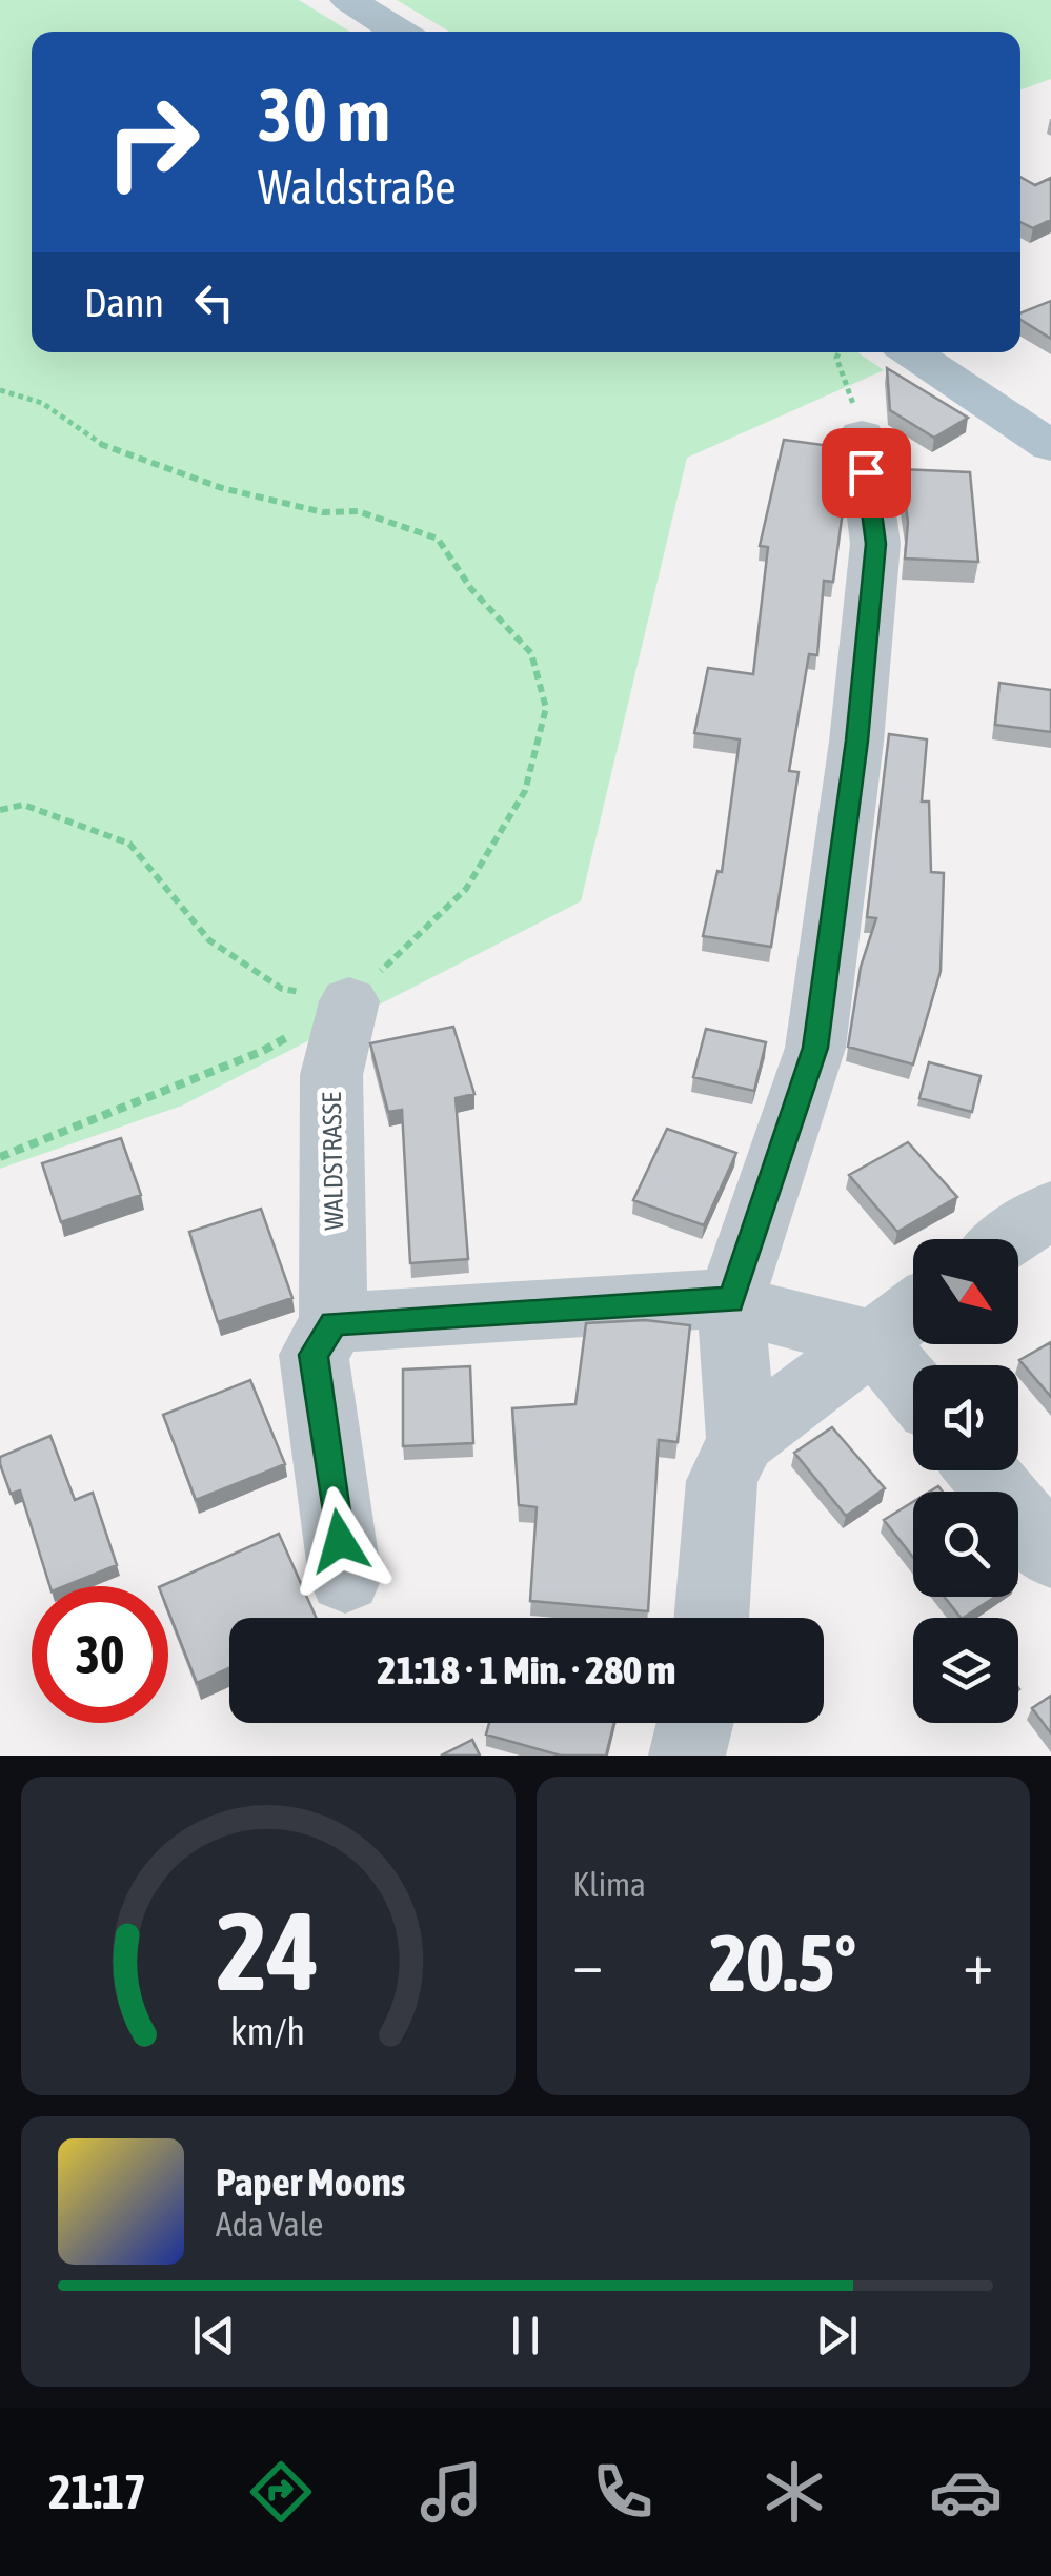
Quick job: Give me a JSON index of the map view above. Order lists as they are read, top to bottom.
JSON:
{
  "streets": {
    "street": ["WALDSTRASSE"]
  },
  "north": "bottom right",
  "page": {
    "turn": ["30 m", "Waldstraße"],
    "then": "Dann",
    "limit": "30",
    "trip": "21:18 · 1 Min. · 280 m",
    "tile": "Klima",
    "heat": ["−", "20.5°", "+"],
    "song": ["Paper Moons", "Ada Vale"],
    "tabs": "21:17",
    "gauge": ["24", "km/h"]
  }
}
